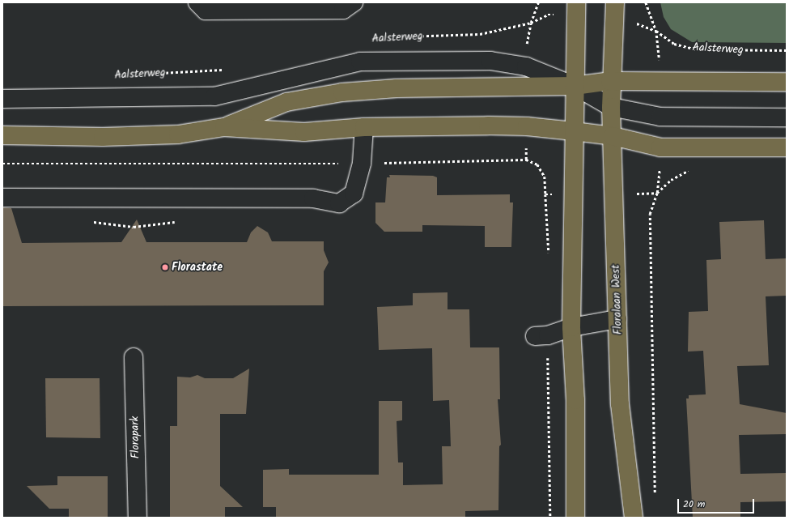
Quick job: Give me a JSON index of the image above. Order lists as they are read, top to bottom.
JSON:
{
  "streets": {
    "main road": ["Aalsterweg", "Floralaan West"],
    "street": ["Florapark"]
  },
  "crossings": [
    ["Aalsterweg", "Floralaan West"]
  ],
  "places": ["Florastate"],
  "scale_bar": "20 m"
}
